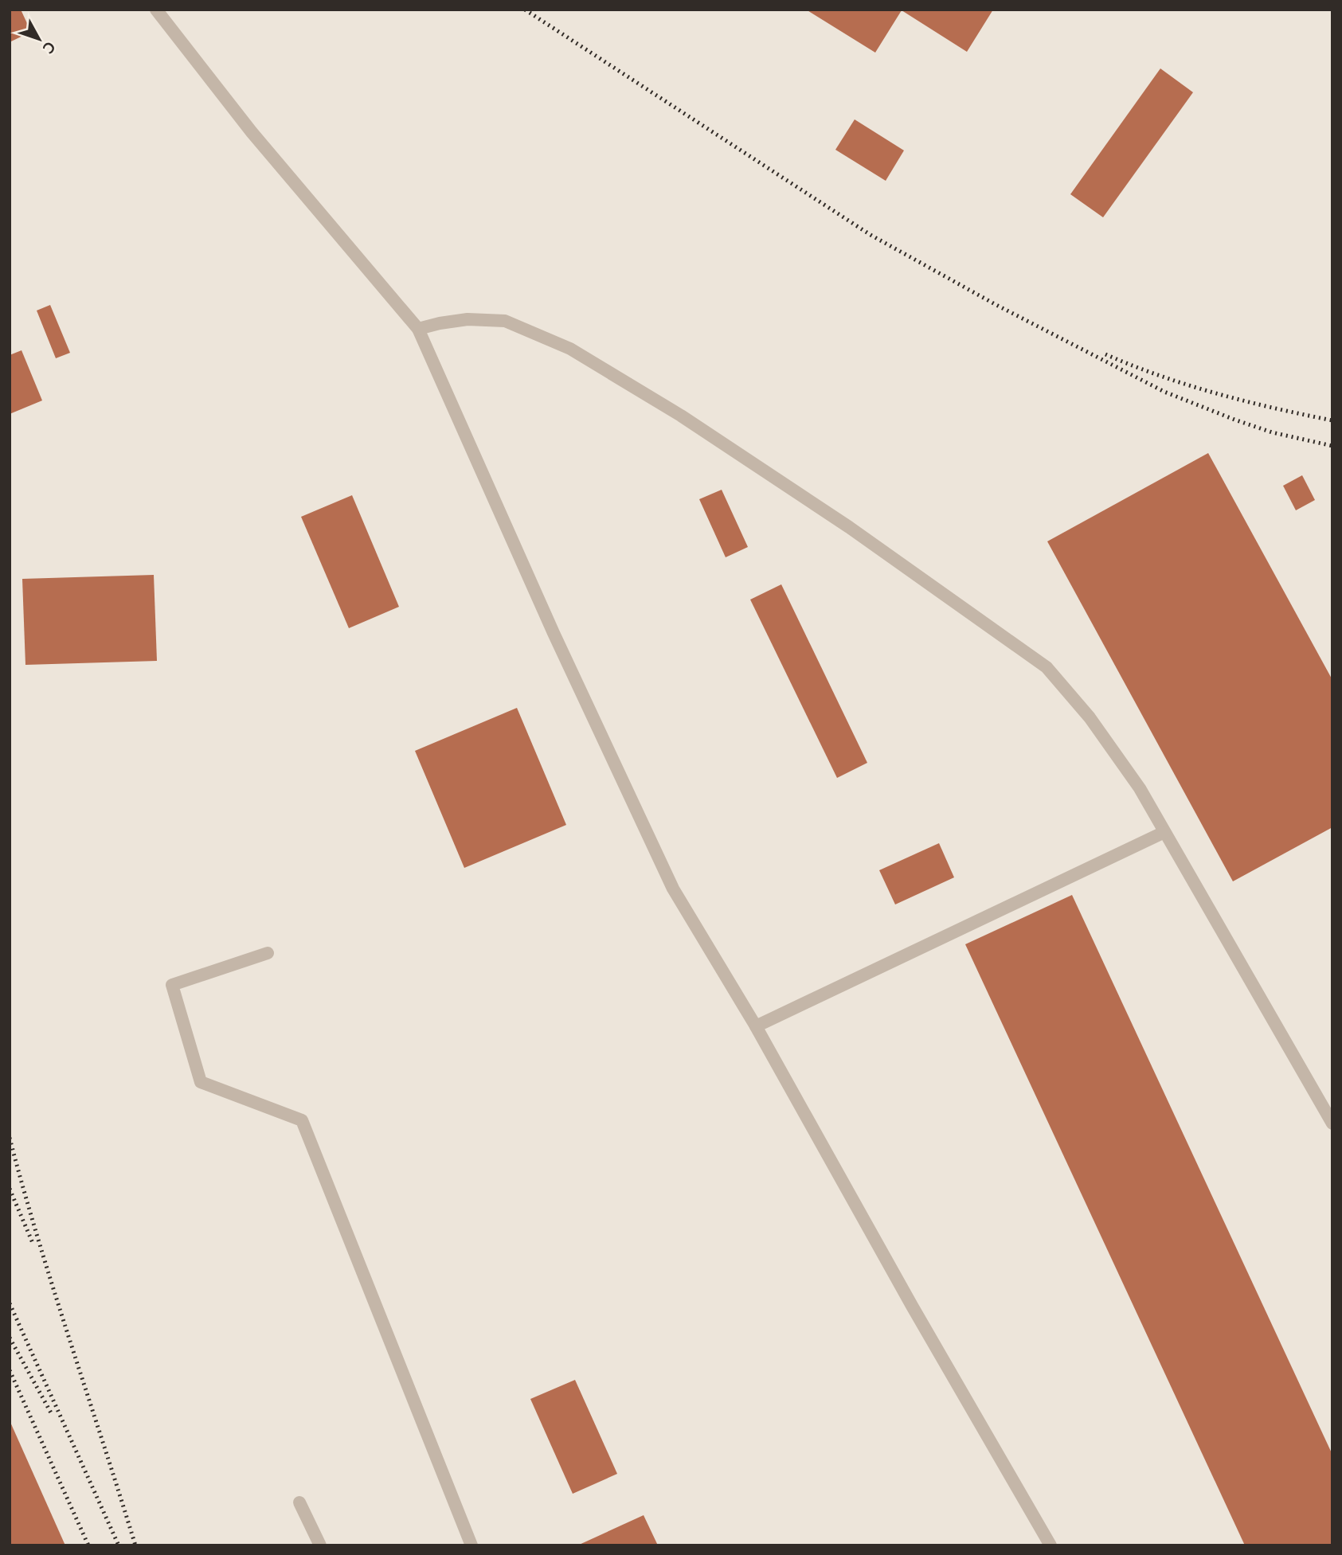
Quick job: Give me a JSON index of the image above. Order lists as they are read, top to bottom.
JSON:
{
  "north": "bottom right"
}
